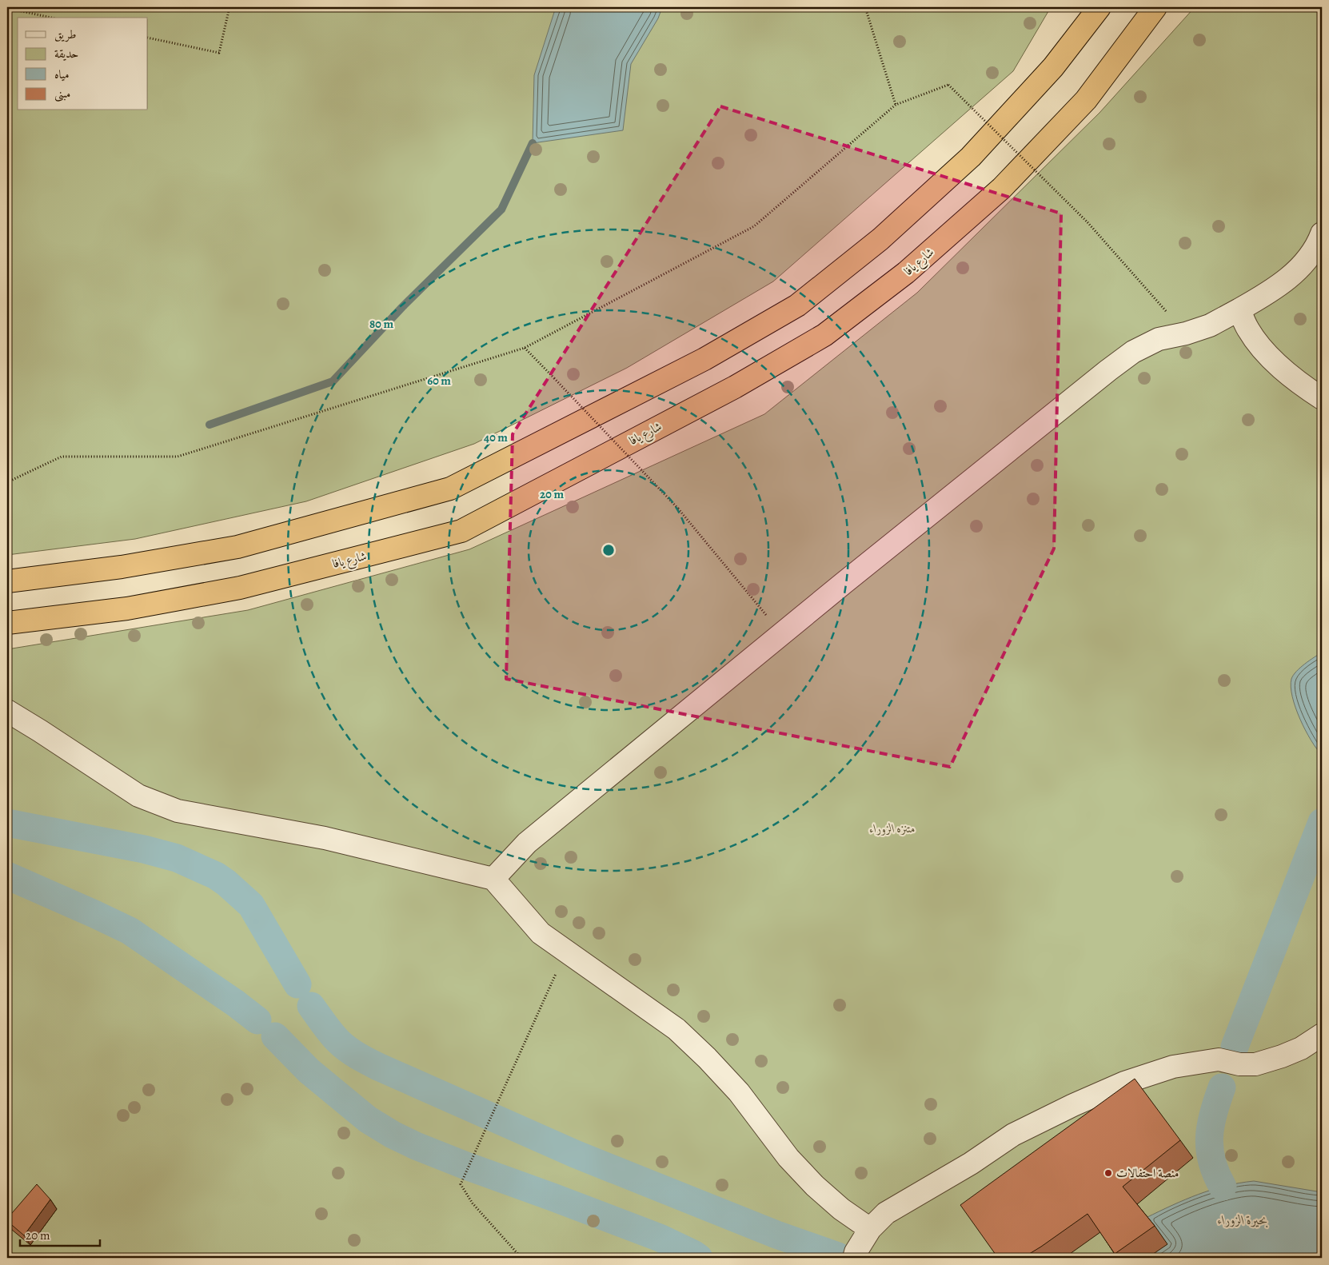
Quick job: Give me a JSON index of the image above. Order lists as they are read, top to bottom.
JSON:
{
  "streets": {
    "highway": ["شارع يافا"]
  },
  "water": ["بحيرة الزوراء"],
  "parks": ["متنزه الزوراء"],
  "places": ["منصة احتفالات"],
  "legend": [
    "طريق",
    "حديقة",
    "مياه",
    "مبنى"
  ],
  "scale_bar": "20 m",
  "rings": [
    "80 m",
    "60 m",
    "40 m",
    "20 m"
  ]
}
